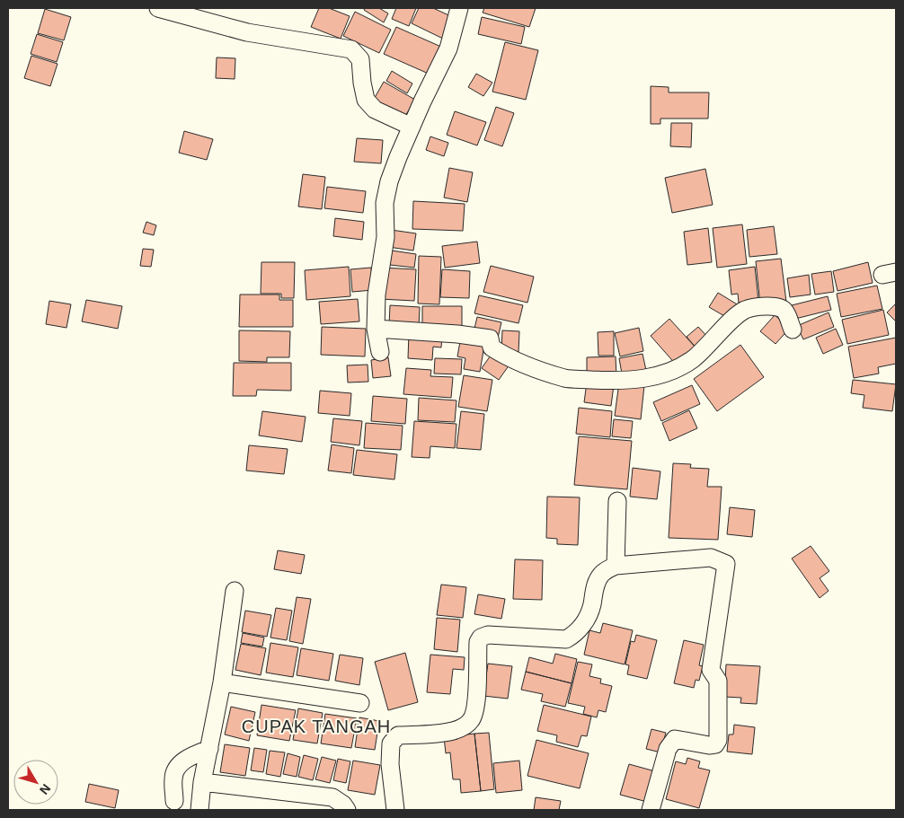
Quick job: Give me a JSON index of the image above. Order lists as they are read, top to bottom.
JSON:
{
  "districts": ["CUPAK TANGAH"],
  "north": "bottom right"
}
